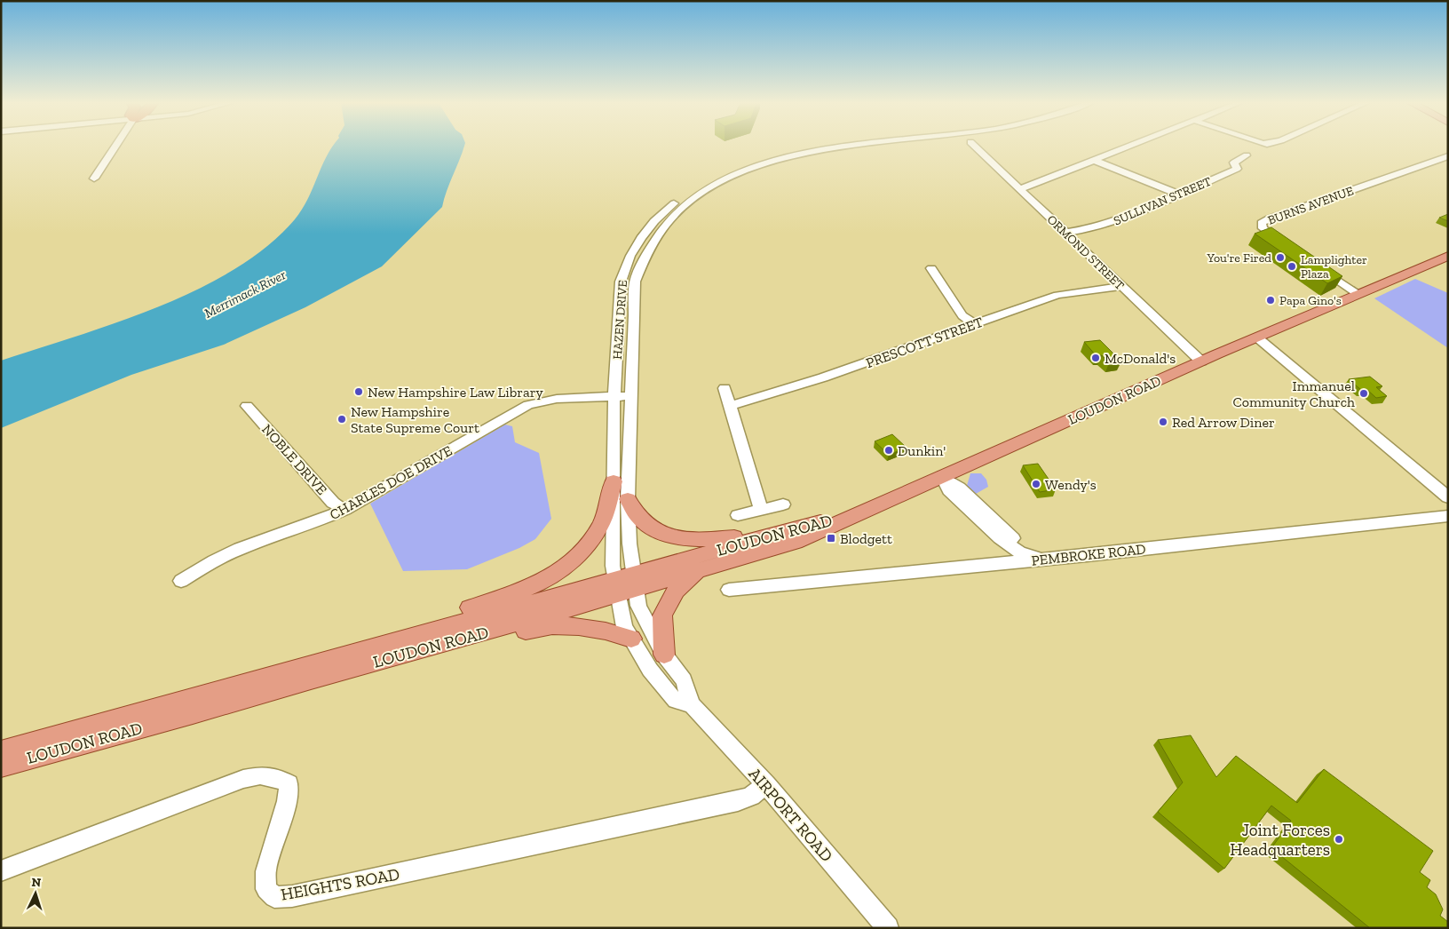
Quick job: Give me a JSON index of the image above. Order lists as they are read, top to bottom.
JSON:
{
  "streets": {
    "main road": ["LOUDON ROAD"],
    "street": [
      "SULLIVAN STREET",
      "BURNS AVENUE",
      "ORMOND STREET",
      "HAZEN DRIVE",
      "PRESCOTT STREET",
      "NOBLE DRIVE",
      "CHARLES DOE DRIVE",
      "PEMBROKE ROAD",
      "AIRPORT ROAD",
      "HEIGHTS ROAD"
    ]
  },
  "crossings": [
    ["SULLIVAN STREET", "ORMOND STREET"],
    ["ORMOND STREET", "PRESCOTT STREET"],
    ["ORMOND STREET", "LOUDON ROAD"],
    ["HAZEN DRIVE", "LOUDON ROAD"],
    ["HAZEN DRIVE", "CHARLES DOE DRIVE"],
    ["HAZEN DRIVE", "AIRPORT ROAD"],
    ["LOUDON ROAD", "AIRPORT ROAD"],
    ["NOBLE DRIVE", "CHARLES DOE DRIVE"],
    ["AIRPORT ROAD", "HEIGHTS ROAD"]
  ],
  "water": ["Merrimack River"],
  "places": {
    "other": [
      "You're Fired",
      "Lamplighter Plaza",
      "Papa Gino's",
      "McDonald's",
      "New Hampshire Law Library",
      "Immanuel Community Church",
      "New Hampshire State Supreme Court",
      "Red Arrow Diner",
      "Dunkin'",
      "Wendy's",
      "Joint Forces Headquarters"
    ],
    "transit": ["Blodgett"]
  },
  "north": "top"
}
